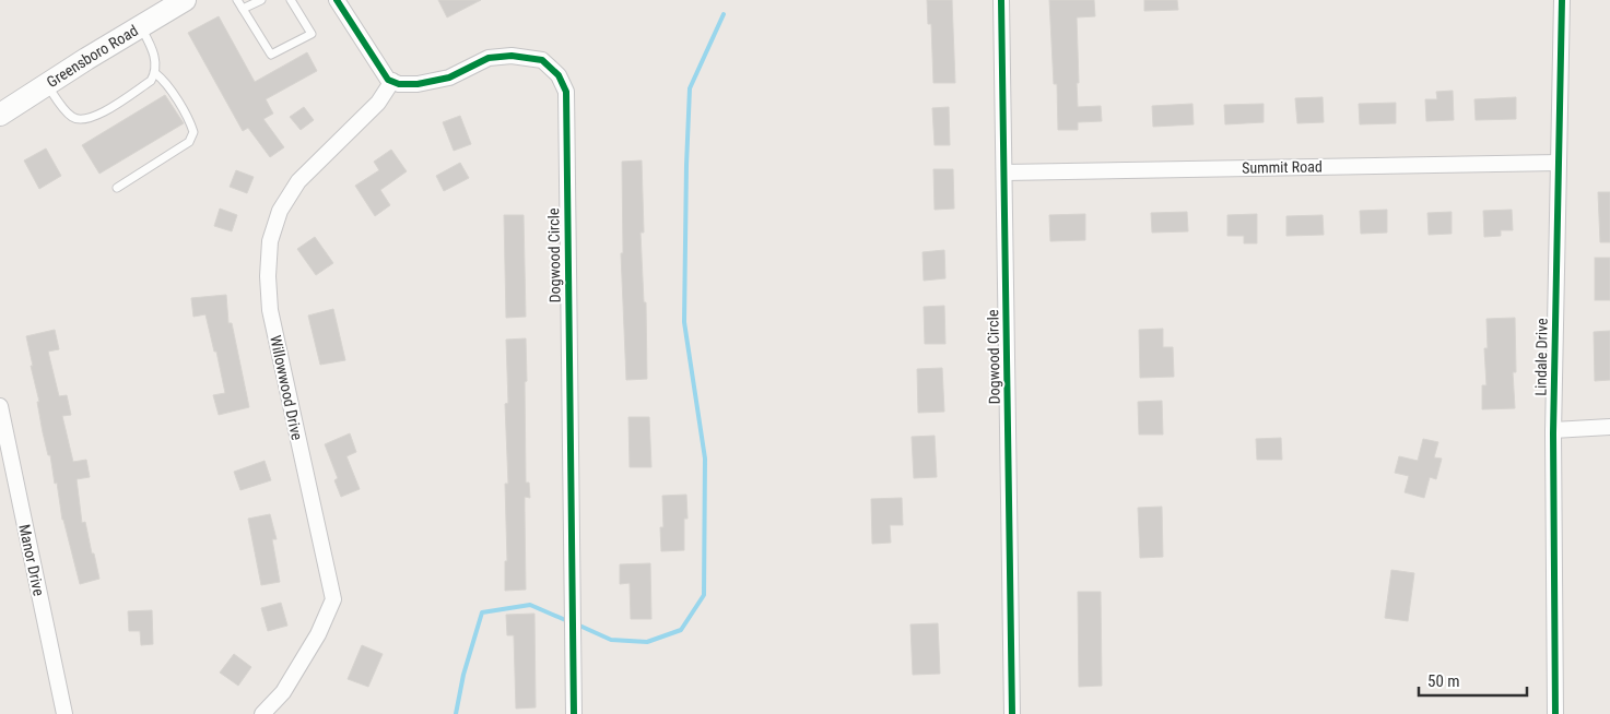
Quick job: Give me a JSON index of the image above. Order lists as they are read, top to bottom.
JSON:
{
  "streets": {
    "main road": ["Greensboro Road"],
    "street": [
      "Summit Road",
      "Dogwood Circle",
      "Lindale Drive",
      "Willowwood Drive",
      "Manor Drive"
    ]
  },
  "crossings": [
    ["Summit Road", "Dogwood Circle"],
    ["Summit Road", "Lindale Drive"],
    ["Dogwood Circle", "Willowwood Drive"]
  ],
  "scale_bar": "50 m"
}
